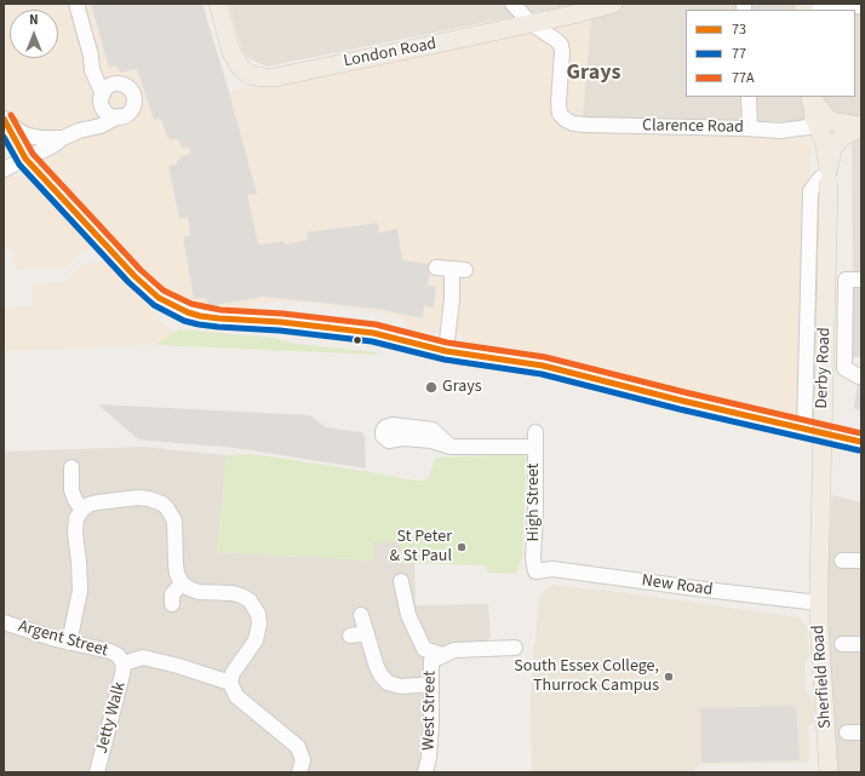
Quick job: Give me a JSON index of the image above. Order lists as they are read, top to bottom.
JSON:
{
  "streets": {
    "main road": ["London Road", "Derby Road", "Sherfield Road"],
    "street": [
      "Clarence Road",
      "High Street",
      "New Road",
      "Argent Street",
      "West Street",
      "Jetty Walk"
    ]
  },
  "crossings": [
    ["London Road", "Clarence Road"],
    ["Clarence Road", "Derby Road"],
    ["Derby Road", "Sherfield Road"],
    ["High Street", "New Road"],
    ["New Road", "Sherfield Road"],
    ["Argent Street", "Jetty Walk"]
  ],
  "districts": ["Grays"],
  "places": ["Grays", "St Peter & St Paul", "South Essex College, Thurrock Campus"],
  "lines": ["transit line 77A", "transit line 73", "transit line 77"],
  "legend": ["73", "77", "77A"],
  "north": "top"
}
